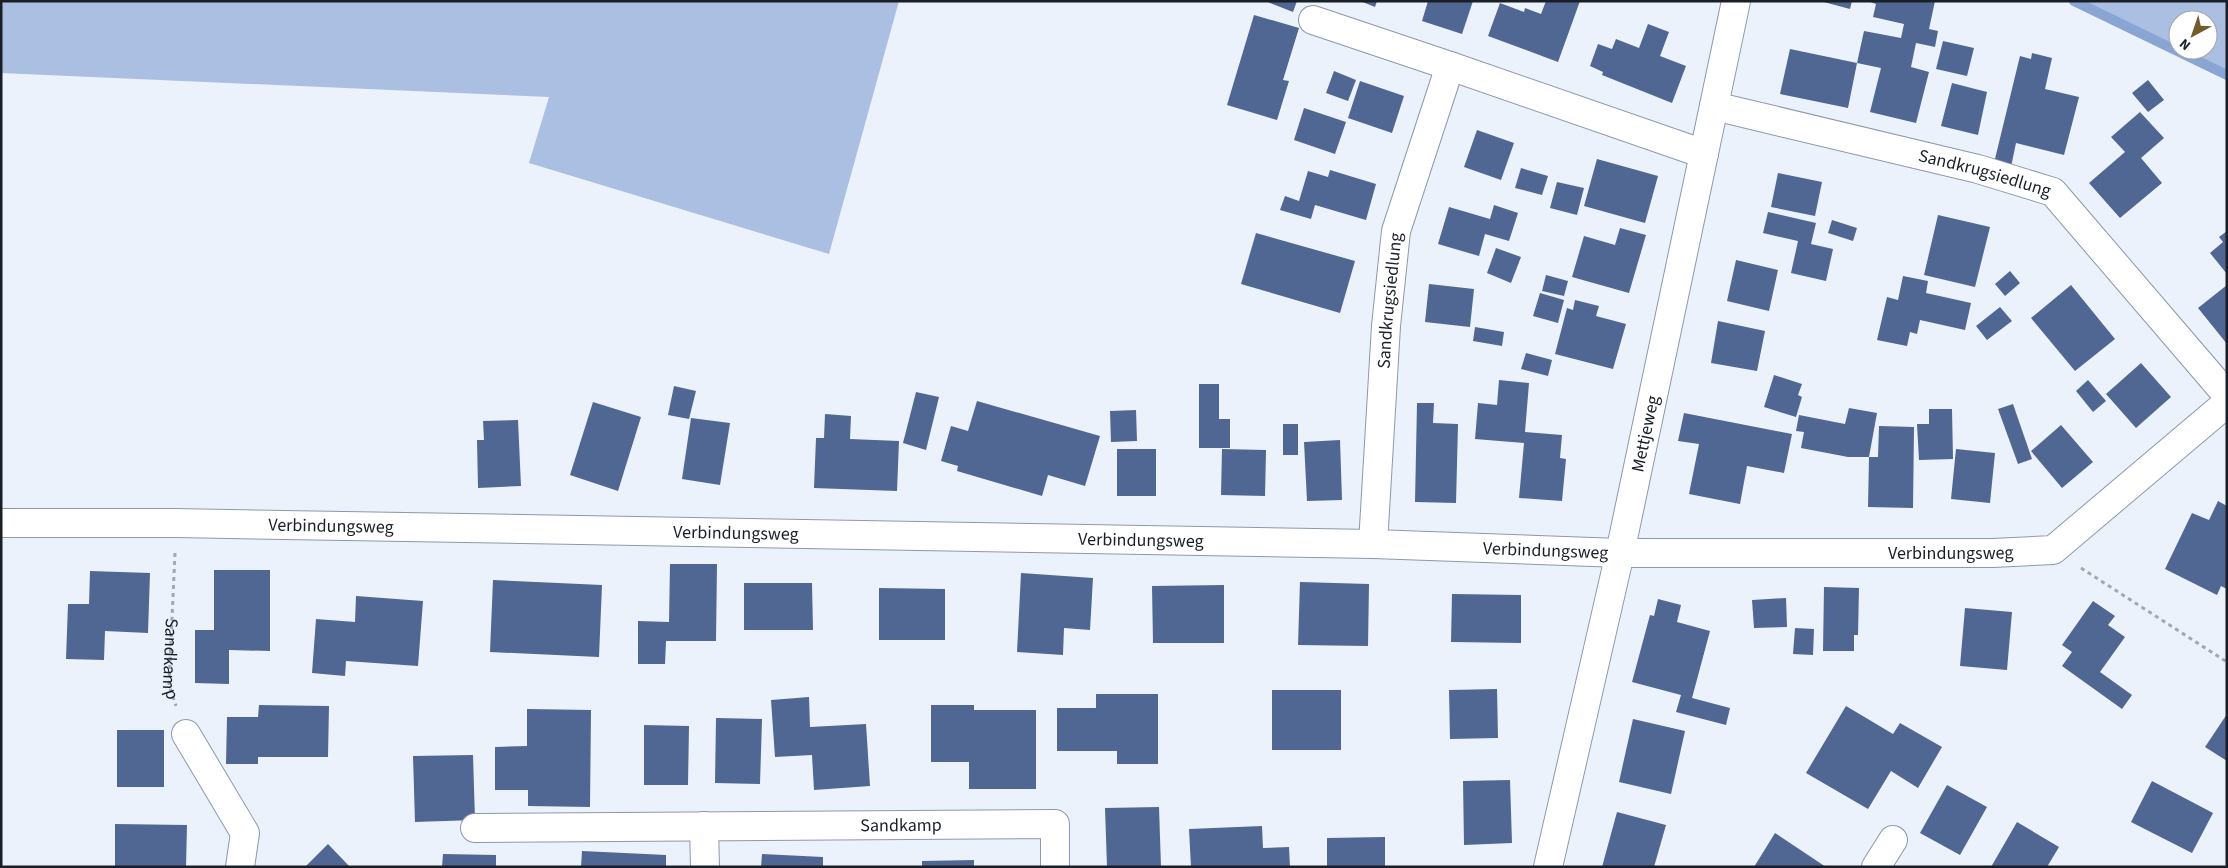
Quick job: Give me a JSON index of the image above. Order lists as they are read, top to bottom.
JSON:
{
  "streets": {
    "street": [
      "Sandkrugsiedlung",
      "Mettjeweg",
      "Verbindungsweg",
      "Sandkamp"
    ]
  },
  "crossings": [
    ["Sandkrugsiedlung", "Mettjeweg"],
    ["Sandkrugsiedlung", "Verbindungsweg"],
    ["Mettjeweg", "Verbindungsweg"],
    ["Verbindungsweg", "Sandkamp"]
  ],
  "north": "bottom left"
}
